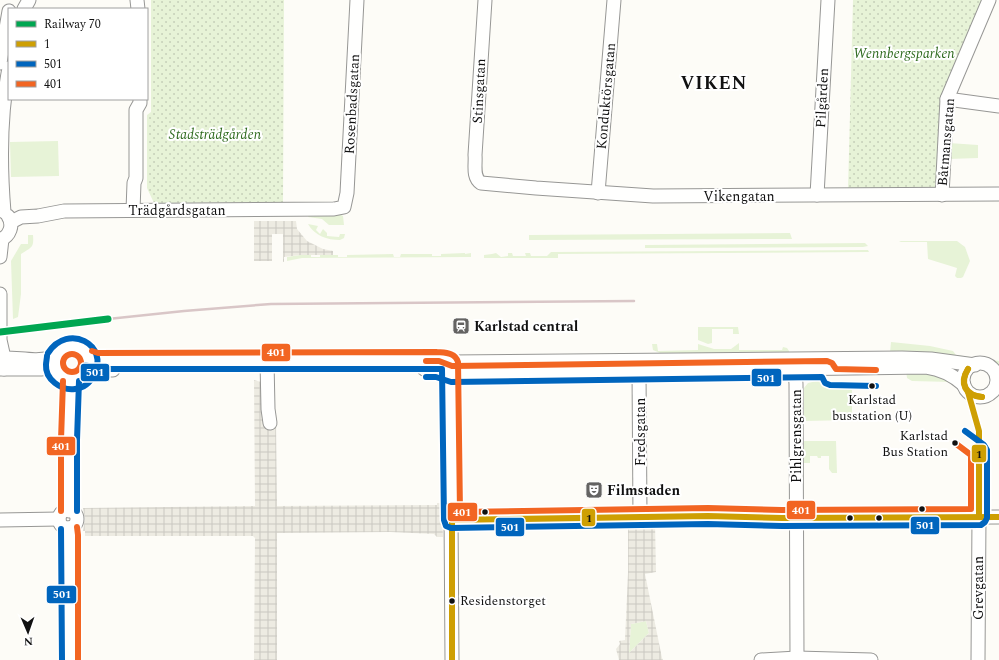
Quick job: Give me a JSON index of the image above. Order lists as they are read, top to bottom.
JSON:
{
  "streets": {
    "street": [
      "Stinsgatan",
      "Konduktörsgatan",
      "Pilgården",
      "Rosenbadsgatan",
      "Båtmansgatan",
      "Vikengatan",
      "Trädgårdsgatan",
      "Fredsgatan",
      "Pihlgrensgatan",
      "Grevgatan"
    ]
  },
  "crossings": [
    ["Stinsgatan", "Vikengatan"],
    ["Konduktörsgatan", "Vikengatan"],
    ["Pilgården", "Vikengatan"],
    ["Rosenbadsgatan", "Trädgårdsgatan"],
    ["Båtmansgatan", "Vikengatan"]
  ],
  "districts": ["VIKEN"],
  "parks": ["Wennbergsparken", "Stadsträdgården"],
  "places": {
    "station": ["Karlstad central"],
    "other": ["Karlstad busstation (U)", "Karlstad Bus Station", "Residenstorget"],
    "theatre": ["Filmstaden"]
  },
  "lines": [
    "rail line 70",
    "transit line 501",
    "transit line 401",
    "transit line 1"
  ],
  "legend": [
    "Railway 70",
    "1",
    "501",
    "401"
  ],
  "north": "bottom"
}
